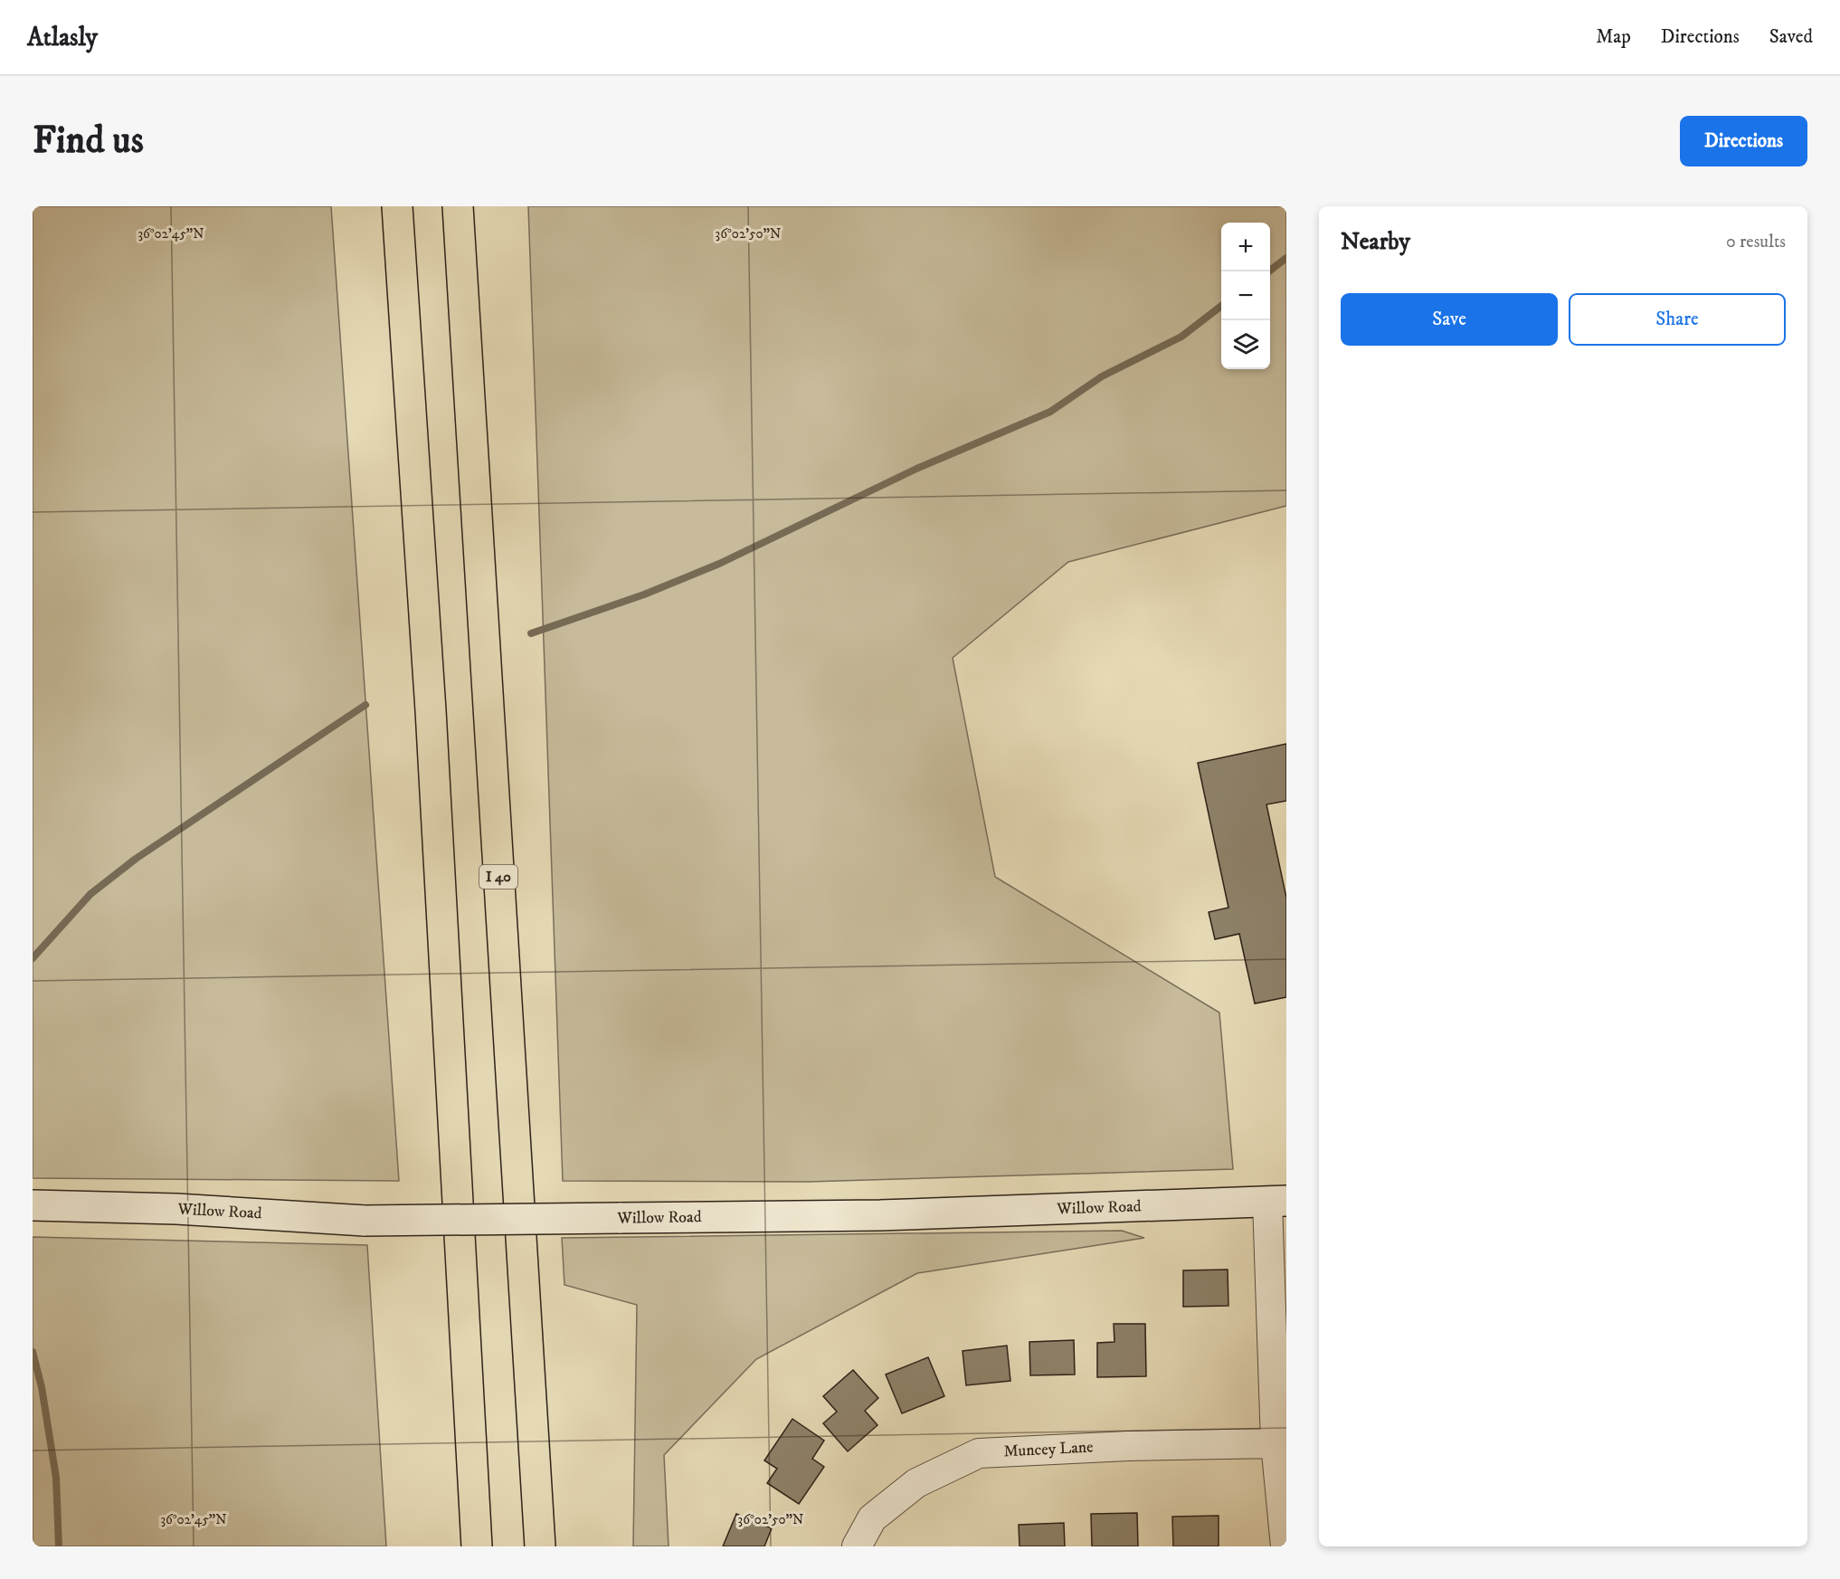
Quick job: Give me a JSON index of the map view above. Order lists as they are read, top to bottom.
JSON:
{
  "streets": {
    "highway": ["I 40"],
    "street": ["Willow Road", "Muncey Lane"]
  },
  "page": {
    "header": "Atlasly",
    "nav": ["Map", "Directions", "Saved"],
    "buttons": [
      "Directions",
      ["Save", "Share"]
    ],
    "title": "Find us",
    "heading": ["Nearby", "0 results"],
    "map_buttons": ["+", "−"]
  },
  "coordinates": ["36°02'45\"N", "36°02'50\"N"]
}
